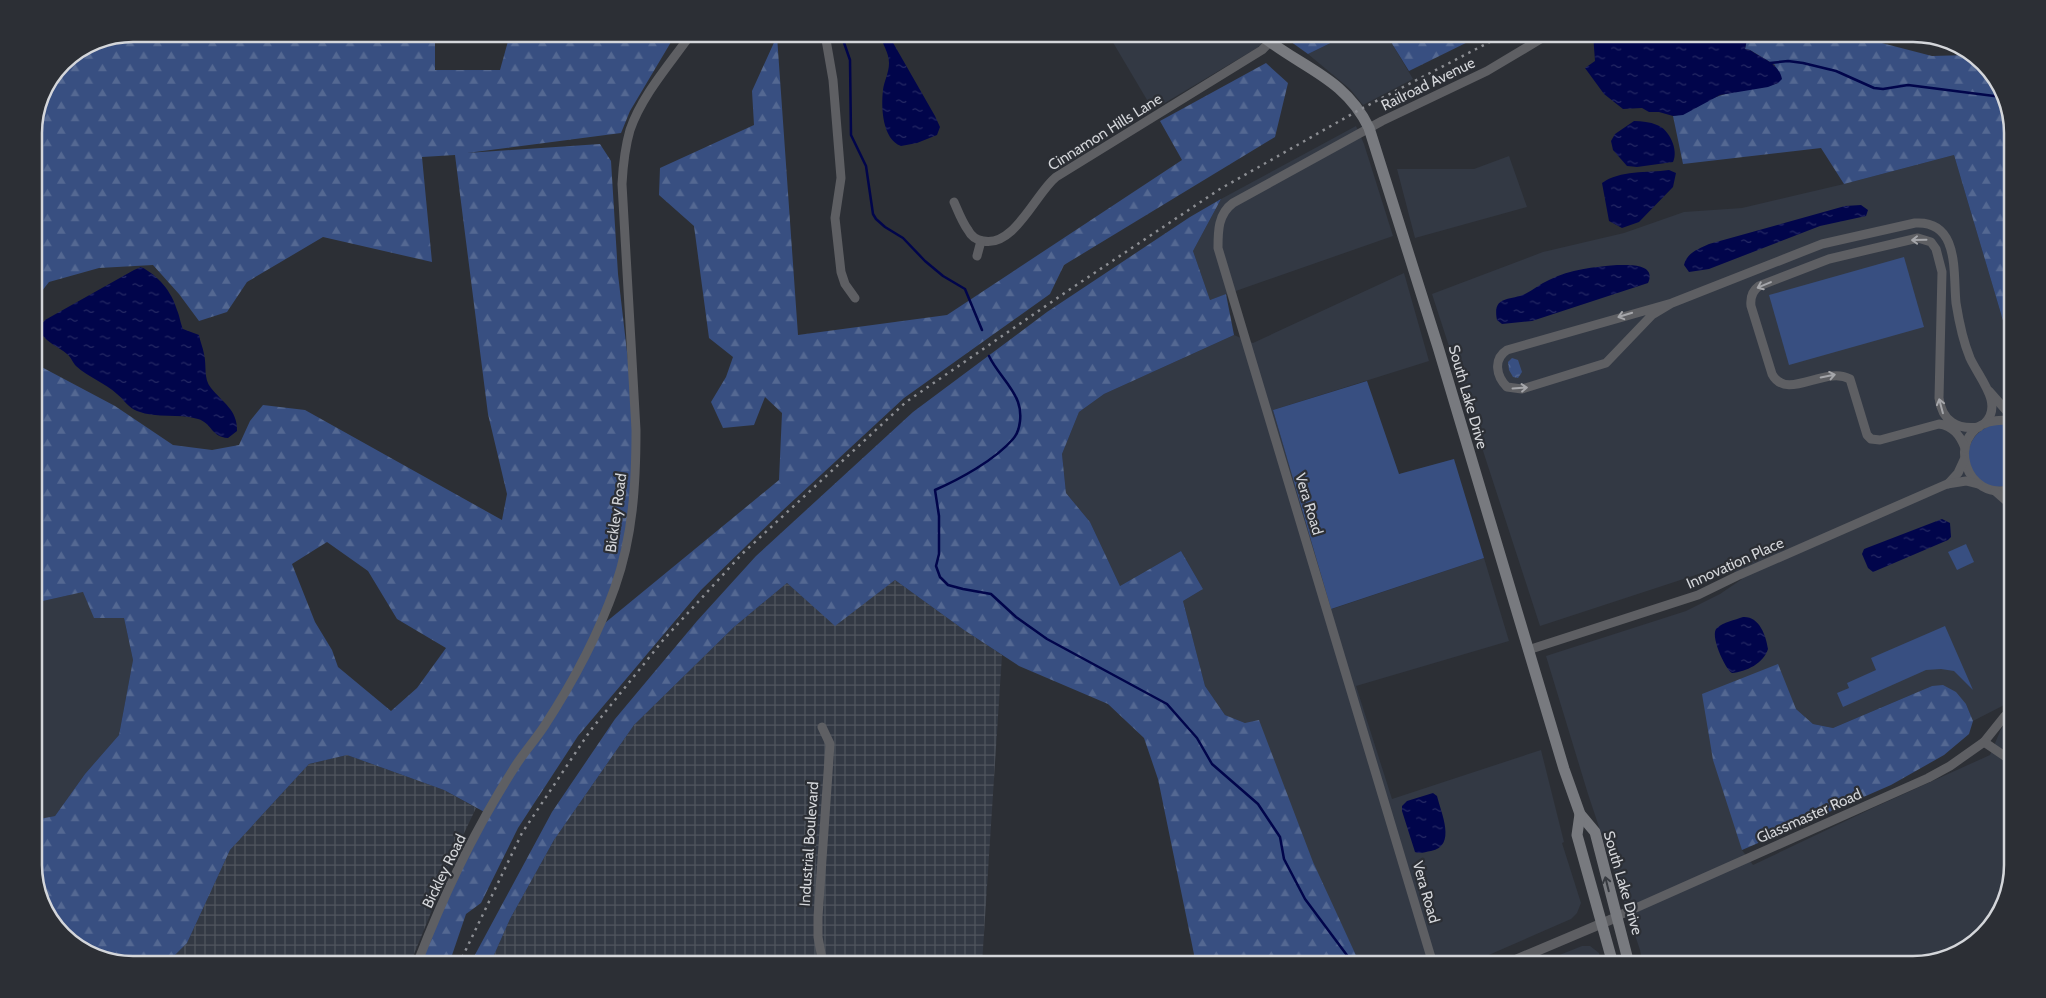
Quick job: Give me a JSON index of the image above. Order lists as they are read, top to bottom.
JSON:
{
  "streets": {
    "main road": ["South Lake Drive"],
    "street": [
      "Railroad Avenue",
      "Cinnamon Hills Lane",
      "Vera Road",
      "Bickley Road",
      "Innovation Place",
      "Glassmaster Road",
      "Industrial Boulevard"
    ]
  },
  "crossings": [
    ["Railroad Avenue", "South Lake Drive"],
    ["Railroad Avenue", "Vera Road"],
    ["Cinnamon Hills Lane", "South Lake Drive"],
    ["South Lake Drive", "Vera Road"],
    ["South Lake Drive", "Innovation Place"],
    ["South Lake Drive", "Glassmaster Road"]
  ]
}
